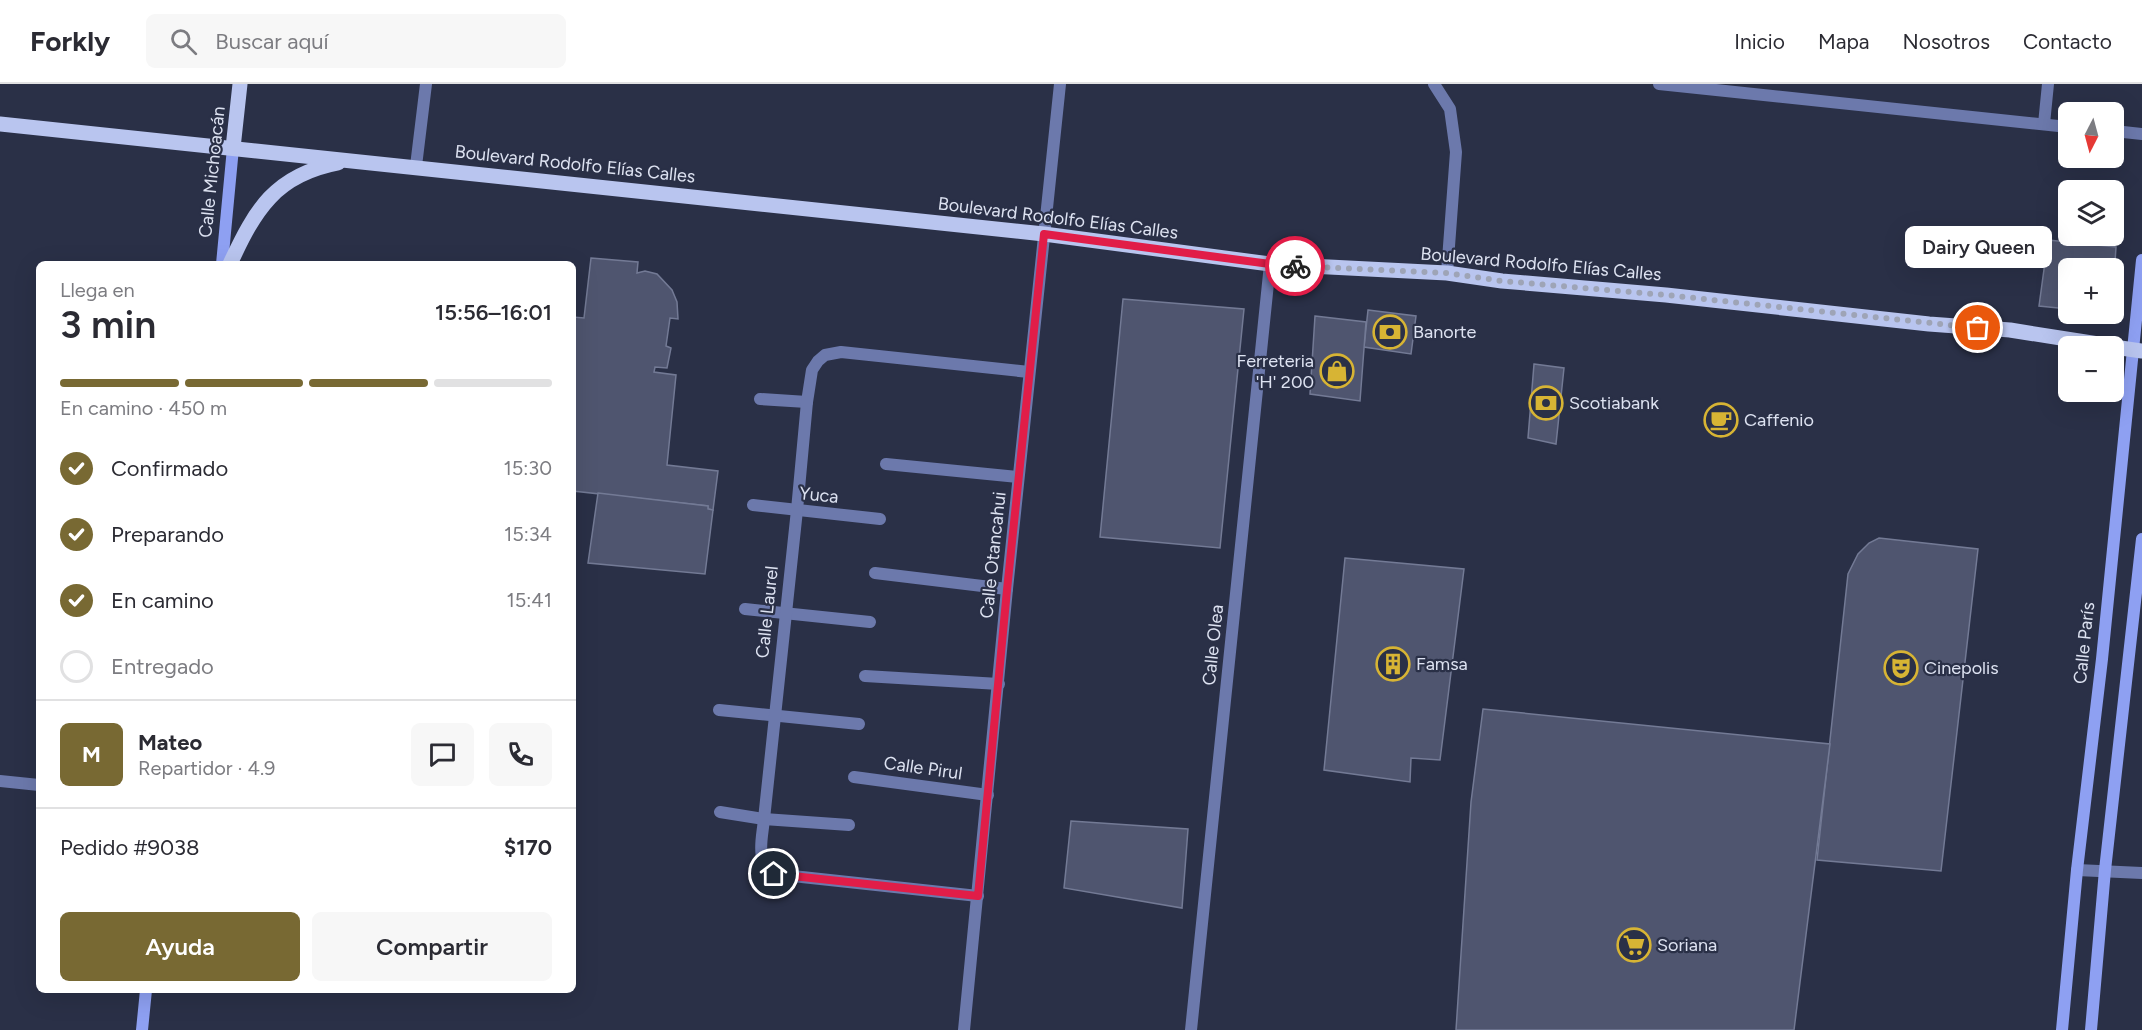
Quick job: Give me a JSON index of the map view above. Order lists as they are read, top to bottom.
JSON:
{
  "streets": {
    "main road": ["Boulevard Rodolfo Elías Calles", "Calle Michoacán", "Calle París"],
    "street": [
      "Yuca",
      "Calle Otancahui",
      "Calle Laurel",
      "Calle Olea",
      "Calle Pirul"
    ]
  },
  "crossings": [
    ["Boulevard Rodolfo Elías Calles", "Calle Michoacán"],
    ["Boulevard Rodolfo Elías Calles", "Calle Otancahui"],
    ["Boulevard Rodolfo Elías Calles", "Calle Olea"],
    ["Yuca", "Calle Laurel"],
    ["Calle Otancahui", "Calle Laurel"],
    ["Calle Otancahui", "Calle Pirul"]
  ],
  "places": {
    "other": ["Dairy Queen"],
    "bank": ["Banorte", "Scotiabank"],
    "shop": ["Ferreteria 'H' 200"],
    "cafe": ["Caffenio"],
    "building": ["Famsa"],
    "theatre": ["Cinepolis"],
    "supermarket": ["Soriana"]
  },
  "north": "bottom",
  "page": {
    "header": "Forkly",
    "search": "Buscar aquí",
    "nav": [
      "Inicio",
      "Mapa",
      "Nosotros",
      "Contacto"
    ],
    "map_buttons": ["+", "−"],
    "bubble": "Dairy Queen",
    "heading": ["3 min", "Llega en", "15:56–16:01"],
    "panel": [
      "Mateo",
      "Repartidor · 4.9",
      "Pedido #9038",
      "$170"
    ],
    "bar": "En camino · 450 m",
    "list": [
      ["Confirmado", "15:30"],
      ["Preparando", "15:34"],
      ["En camino", "15:41"],
      "Entregado"
    ],
    "round": "M",
    "buttons": ["Ayuda", "Compartir"]
  }
}
